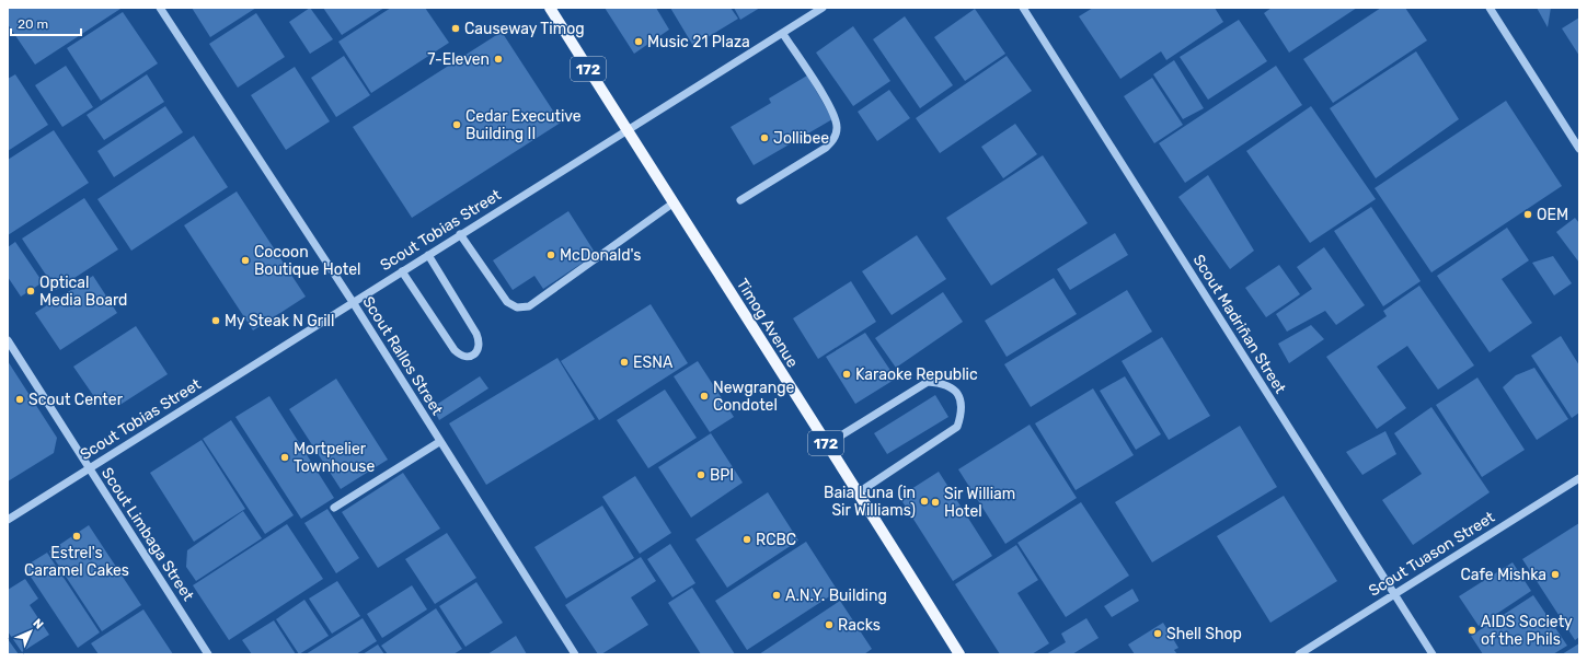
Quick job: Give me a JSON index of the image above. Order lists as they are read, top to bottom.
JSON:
{
  "streets": {
    "main road": ["172", "Timog Avenue"],
    "street": [
      "Scout Tobias Street",
      "Scout Madriñan Street",
      "Scout Rallos Street",
      "Scout Limbaga Street",
      "Scout Tuason Street"
    ]
  },
  "crossings": [
    ["Scout Tobias Street", "Timog Avenue"],
    ["Scout Tobias Street", "Scout Rallos Street"],
    ["Scout Tobias Street", "Scout Limbaga Street"],
    ["Scout Madriñan Street", "Scout Tuason Street"]
  ],
  "places": [
    "Causeway Timog",
    "Music 21 Plaza",
    "7-Eleven",
    "Cedar Executive Building II",
    "Jollibee",
    "OEM",
    "McDonald's",
    "Cocoon Boutique Hotel",
    "Optical Media Board",
    "My Steak N Grill",
    "ESNA",
    "Karaoke Republic",
    "Newgrange Condotel",
    "Scout Center",
    "Mortpelier Townhouse",
    "BPI",
    "Baia Luna (in Sir Williams)",
    "Sir William Hotel",
    "Estrel's Caramel Cakes",
    "RCBC",
    "Cafe Mishka",
    "A.N.Y. Building",
    "Racks",
    "AIDS Society of the Phils",
    "Shell Shop"
  ],
  "scale_bar": "20 m",
  "north": "top right"
}
